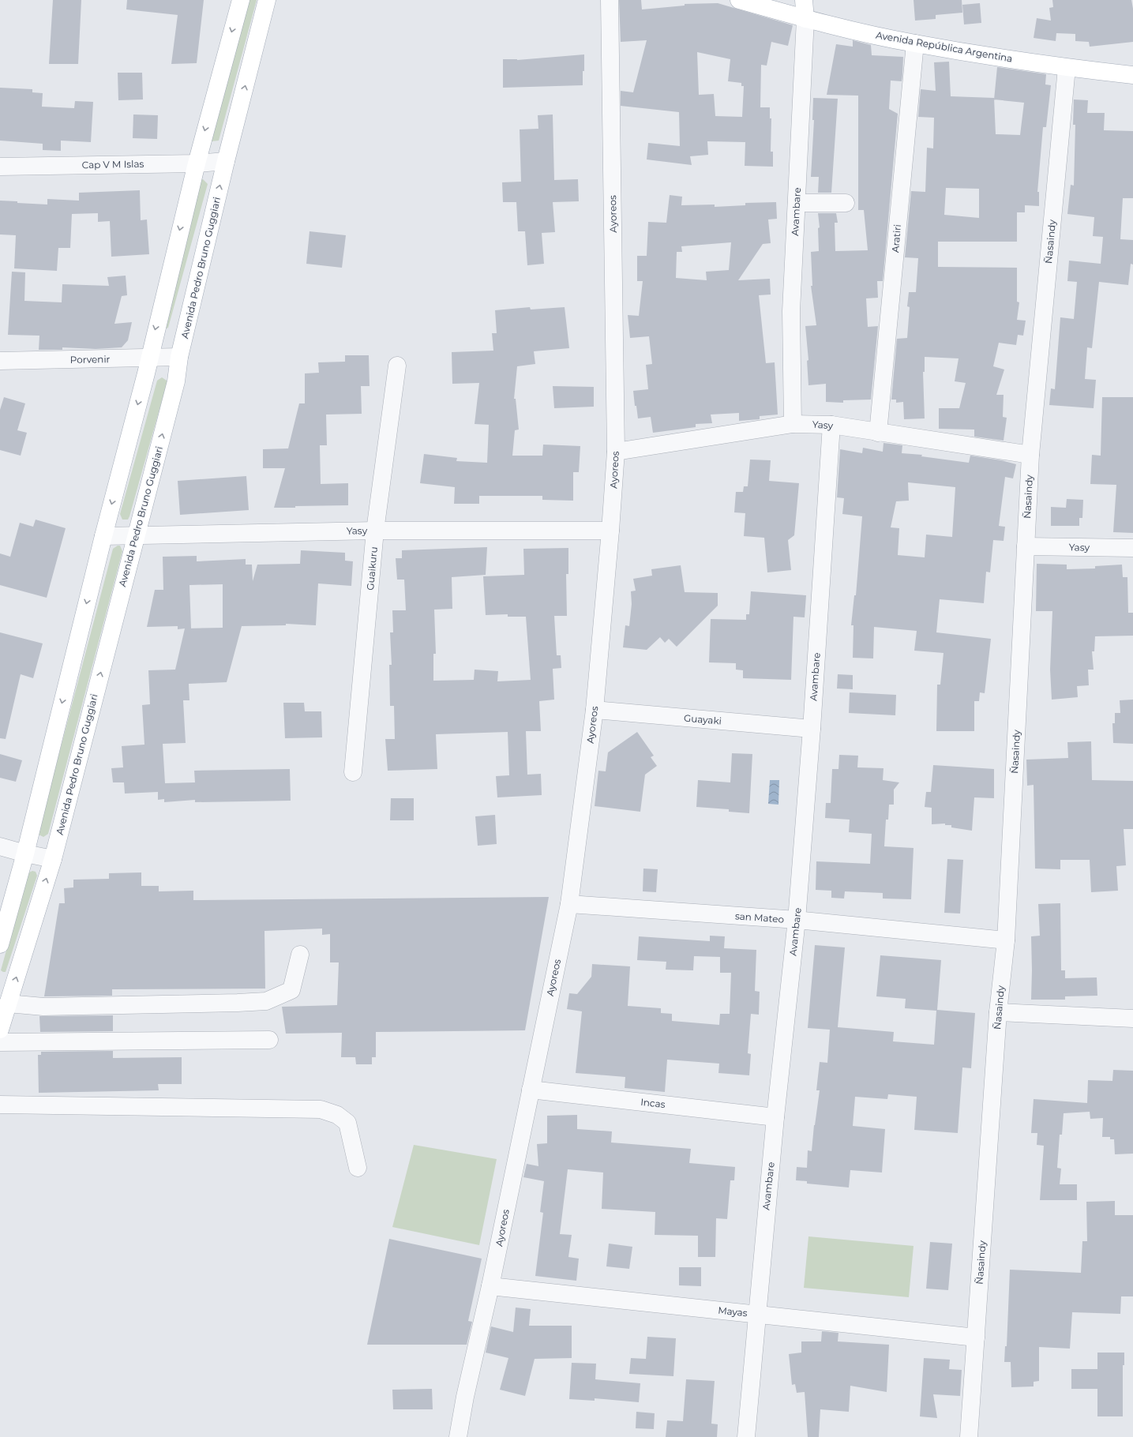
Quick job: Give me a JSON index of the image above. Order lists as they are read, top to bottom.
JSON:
{
  "streets": {
    "main road": ["Avenida República Argentina", "Avambare", "Avenida Pedro Bruno Guggiari"],
    "street": [
      "Cap V M Islas",
      "Ayoreos",
      "Aratiri",
      "Ñasaindy",
      "Porvenir",
      "Yasy",
      "Guaikuru",
      "Guayaki",
      "san Mateo",
      "Incas",
      "Mayas"
    ]
  },
  "crossings": [
    ["Avenida República Argentina", "Avambare"],
    ["Avenida República Argentina", "Aratiri"],
    ["Avenida República Argentina", "Ñasaindy"],
    ["Cap V M Islas", "Avenida Pedro Bruno Guggiari"],
    ["Avambare", "Yasy"],
    ["Avambare", "Guayaki"],
    ["Avambare", "san Mateo"],
    ["Avambare", "Incas"],
    ["Avambare", "Mayas"],
    ["Ayoreos", "Yasy"],
    ["Ayoreos", "Guayaki"],
    ["Ayoreos", "san Mateo"],
    ["Ayoreos", "Incas"],
    ["Ayoreos", "Mayas"],
    ["Aratiri", "Yasy"],
    ["Ñasaindy", "Yasy"],
    ["Ñasaindy", "san Mateo"],
    ["Ñasaindy", "Mayas"],
    ["Avenida Pedro Bruno Guggiari", "Porvenir"],
    ["Avenida Pedro Bruno Guggiari", "Yasy"],
    ["Yasy", "Guaikuru"]
  ]
}
